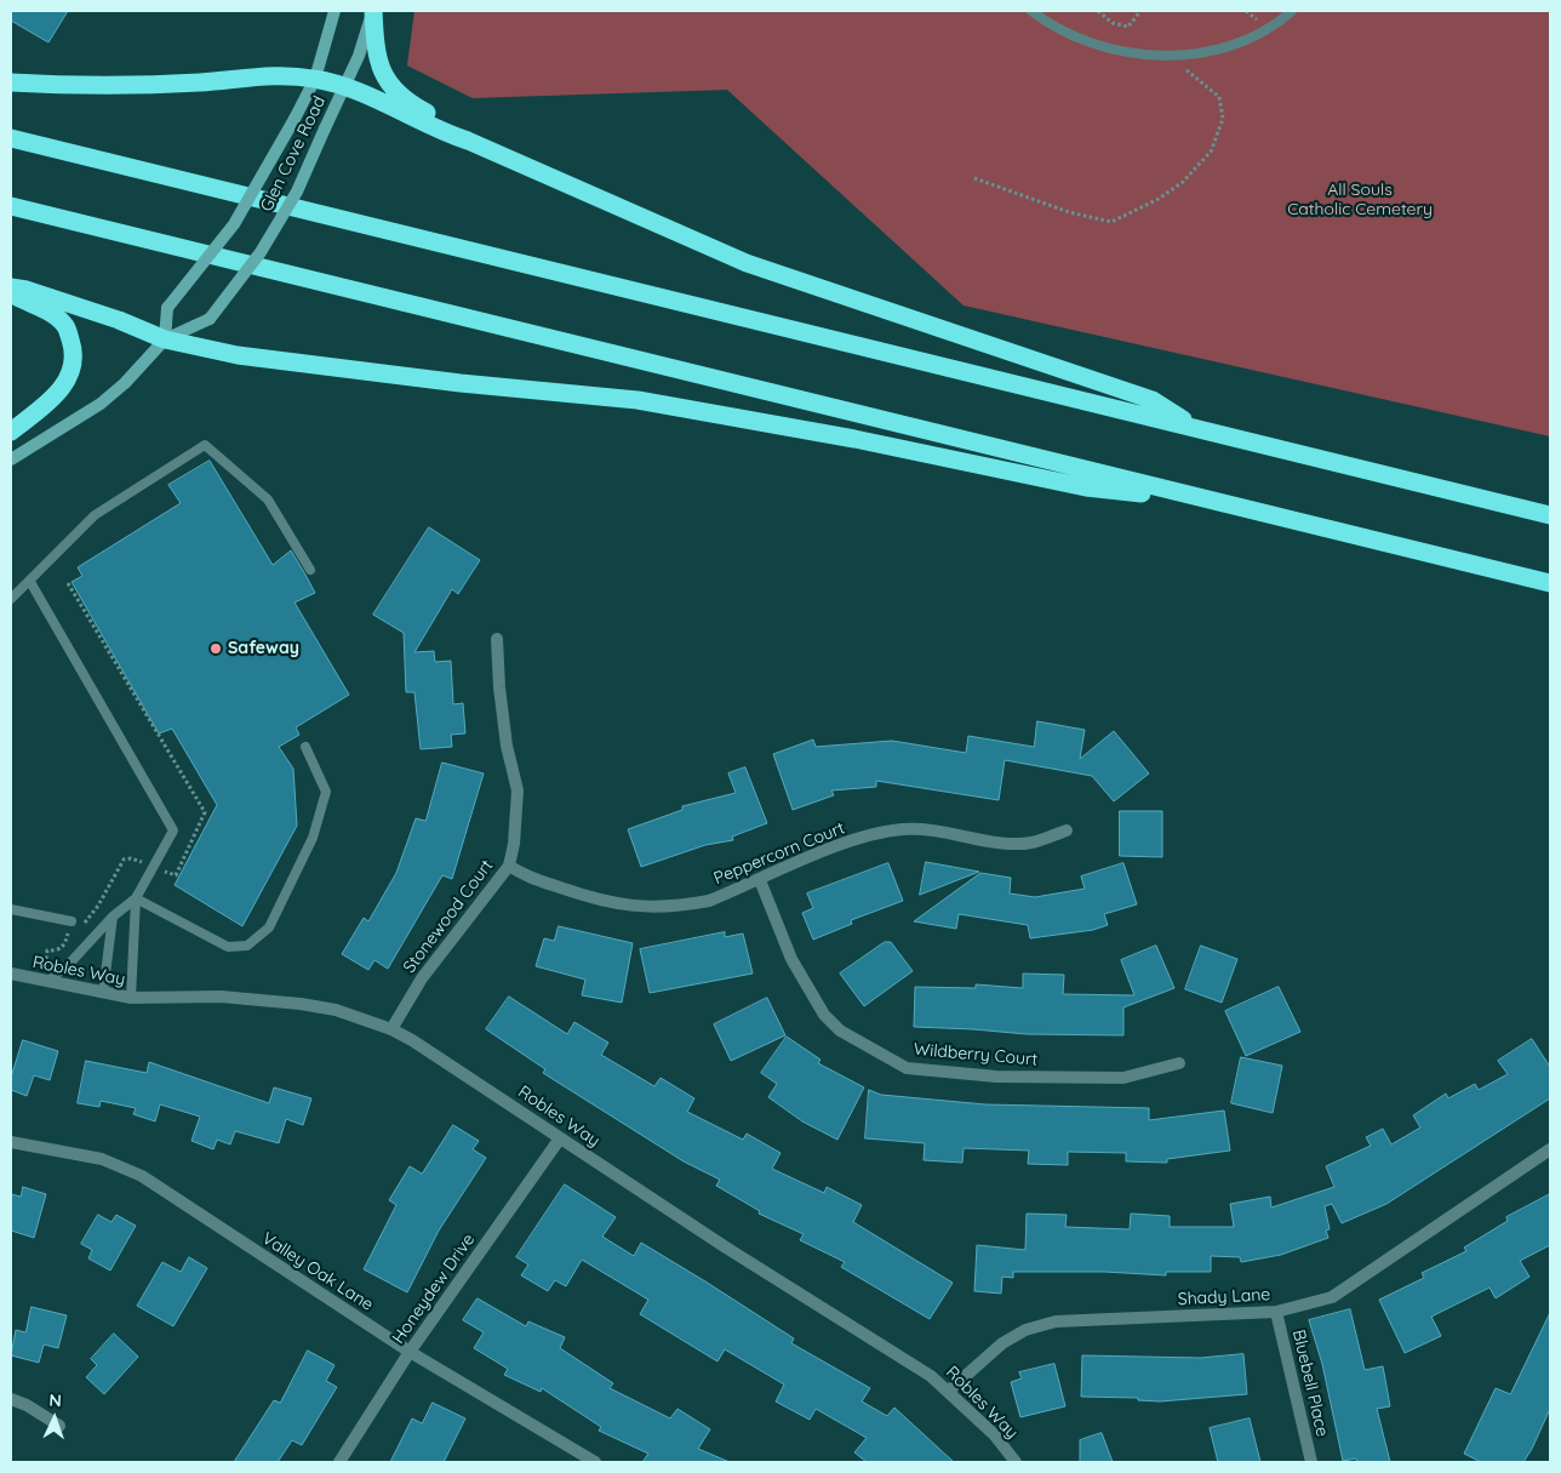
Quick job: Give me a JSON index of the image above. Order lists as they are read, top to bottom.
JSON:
{
  "streets": {
    "main road": ["Glen Cove Road"],
    "street": [
      "Peppercorn Court",
      "Stonewood Court",
      "Robles Way",
      "Wildberry Court",
      "Valley Oak Lane",
      "Honeydew Drive",
      "Shady Lane",
      "Bluebell Place"
    ]
  },
  "crossings": [
    ["Peppercorn Court", "Stonewood Court"],
    ["Peppercorn Court", "Wildberry Court"],
    ["Stonewood Court", "Robles Way"],
    ["Robles Way", "Honeydew Drive"],
    ["Robles Way", "Shady Lane"],
    ["Valley Oak Lane", "Honeydew Drive"],
    ["Shady Lane", "Bluebell Place"]
  ],
  "parks": ["All Souls Catholic Cemetery"],
  "places": ["Safeway"],
  "north": "top"
}
